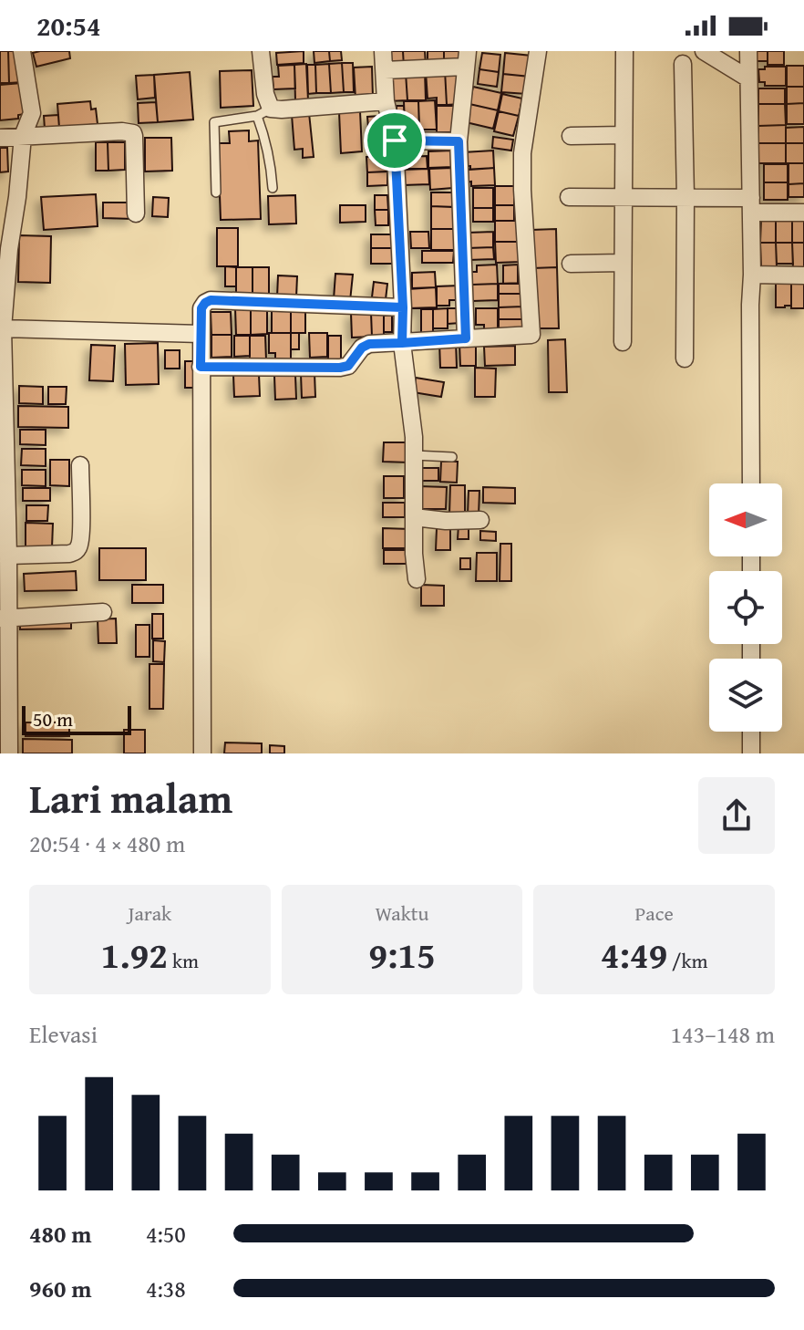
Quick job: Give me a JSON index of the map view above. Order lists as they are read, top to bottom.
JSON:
{
  "scale_bar": "50 m",
  "north": "left",
  "page": {
    "status": "20:54",
    "scale": "50 m",
    "heading": ["Lari malam", "20:54 · 4 × 480 m"],
    "stats": [
      ["Jarak", "1.92 km"],
      ["Waktu", "9:15"],
      ["Pace", "4:49 /km"]
    ],
    "chart": ["Elevasi", "143–148 m"],
    "list": [
      {
        "name": "480 m",
        "note": "4:50"
      },
      {
        "name": "960 m",
        "note": "4:38"
      }
    ]
  }
}
